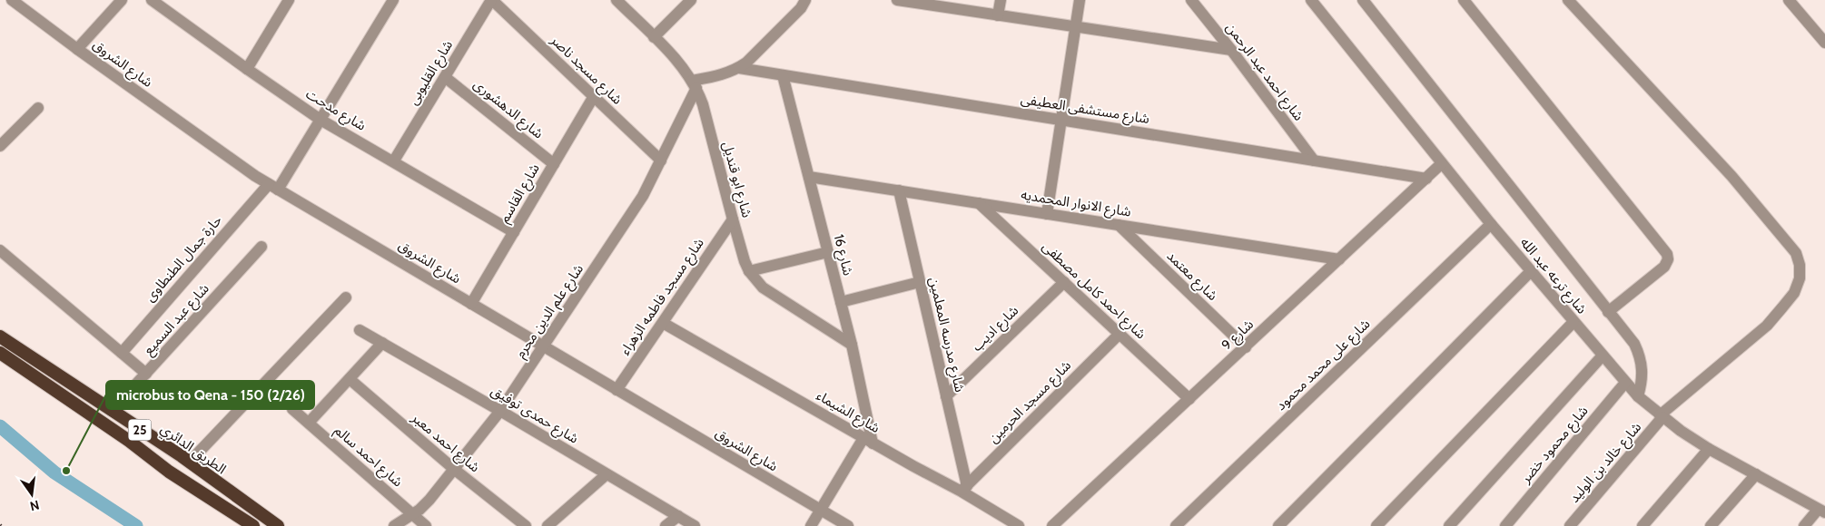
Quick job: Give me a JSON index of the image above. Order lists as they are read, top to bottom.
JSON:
{
  "streets": {
    "highway": ["25", "الطريق الدائري"],
    "street": [
      "شارع الشروق",
      "شارع مسجد ناصر",
      "شارع احمد عبد الرحمن",
      "شارع القليوبى",
      "شارع الدهشورى",
      "شارع مستشفى العطيفى",
      "شارع مدحت",
      "شارع ابو قنديل",
      "شارع القاسم",
      "شارع الانوار المحمديه",
      "شارع 16",
      "حارة جمال الطنطاوى",
      "شارع معتمد",
      "شارع ترعه عبد الله",
      "شارع احمد كامل مصطفى",
      "شارع مسجد فاطمه الزهراء",
      "شارع علم الدين محرم",
      "شارع عبد السميع",
      "شارع اديب",
      "شارع مدرسه المعلمين",
      "شارع 9",
      "شارع على محمد محمود",
      "شارع مسجد الحرمين",
      "شارع الشيماء",
      "شارع حمدى توفيق",
      "شارع احمد معبر",
      "شارع محمود خضر",
      "شارع احمد سالم",
      "شارع خالد بن الوليد"
    ]
  },
  "crossings": [
    ["شارع الشروق", "شارع القاسم"],
    ["شارع الشروق", "حارة جمال الطنطاوى"],
    ["شارع الشروق", "شارع مسجد فاطمه الزهراء"],
    ["شارع الشروق", "شارع علم الدين محرم"],
    ["شارع مسجد ناصر", "شارع القليوبى"],
    ["شارع مسجد ناصر", "شارع القاسم"],
    ["شارع مسجد ناصر", "شارع علم الدين محرم"],
    ["شارع احمد عبد الرحمن", "شارع مستشفى العطيفى"],
    ["شارع القليوبى", "شارع الدهشورى"],
    ["شارع القليوبى", "شارع مدحت"],
    ["شارع الدهشورى", "شارع القاسم"],
    ["شارع مستشفى العطيفى", "شارع 16"],
    ["شارع مستشفى العطيفى", "شارع 9"],
    ["شارع مدحت", "شارع القاسم"],
    ["شارع مدحت", "حارة جمال الطنطاوى"],
    ["شارع ابو قنديل", "شارع 16"],
    ["شارع ابو قنديل", "شارع مسجد فاطمه الزهراء"],
    ["شارع ابو قنديل", "شارع علم الدين محرم"],
    ["شارع الانوار المحمديه", "شارع 16"],
    ["شارع الانوار المحمديه", "شارع معتمد"],
    ["شارع الانوار المحمديه", "شارع احمد كامل مصطفى"],
    ["شارع الانوار المحمديه", "شارع مدرسه المعلمين"],
    ["شارع الانوار المحمديه", "شارع 9"],
    ["شارع 16", "شارع الشيماء"],
    ["شارع معتمد", "شارع 9"],
    ["شارع ترعه عبد الله", "شارع 9"],
    ["شارع ترعه عبد الله", "شارع على محمد محمود"],
    ["شارع ترعه عبد الله", "شارع محمود خضر"],
    ["شارع ترعه عبد الله", "شارع خالد بن الوليد"],
    ["شارع احمد كامل مصطفى", "شارع اديب"],
    ["شارع احمد كامل مصطفى", "شارع 9"],
    ["شارع احمد كامل مصطفى", "شارع مسجد الحرمين"],
    ["شارع مسجد فاطمه الزهراء", "شارع الشيماء"],
    ["شارع علم الدين محرم", "شارع حمدى توفيق"],
    ["شارع علم الدين محرم", "شارع احمد معبر"],
    ["شارع علم الدين محرم", "شارع احمد سالم"],
    ["شارع عبد السميع", "الطريق الدائري"],
    ["شارع اديب", "شارع مدرسه المعلمين"],
    ["شارع مدرسه المعلمين", "شارع مسجد الحرمين"],
    ["شارع مدرسه المعلمين", "شارع الشيماء"],
    ["شارع مسجد الحرمين", "شارع الشيماء"]
  ],
  "places": ["microbus to Qena - 150 (2/26)"],
  "north": "bottom"
}
